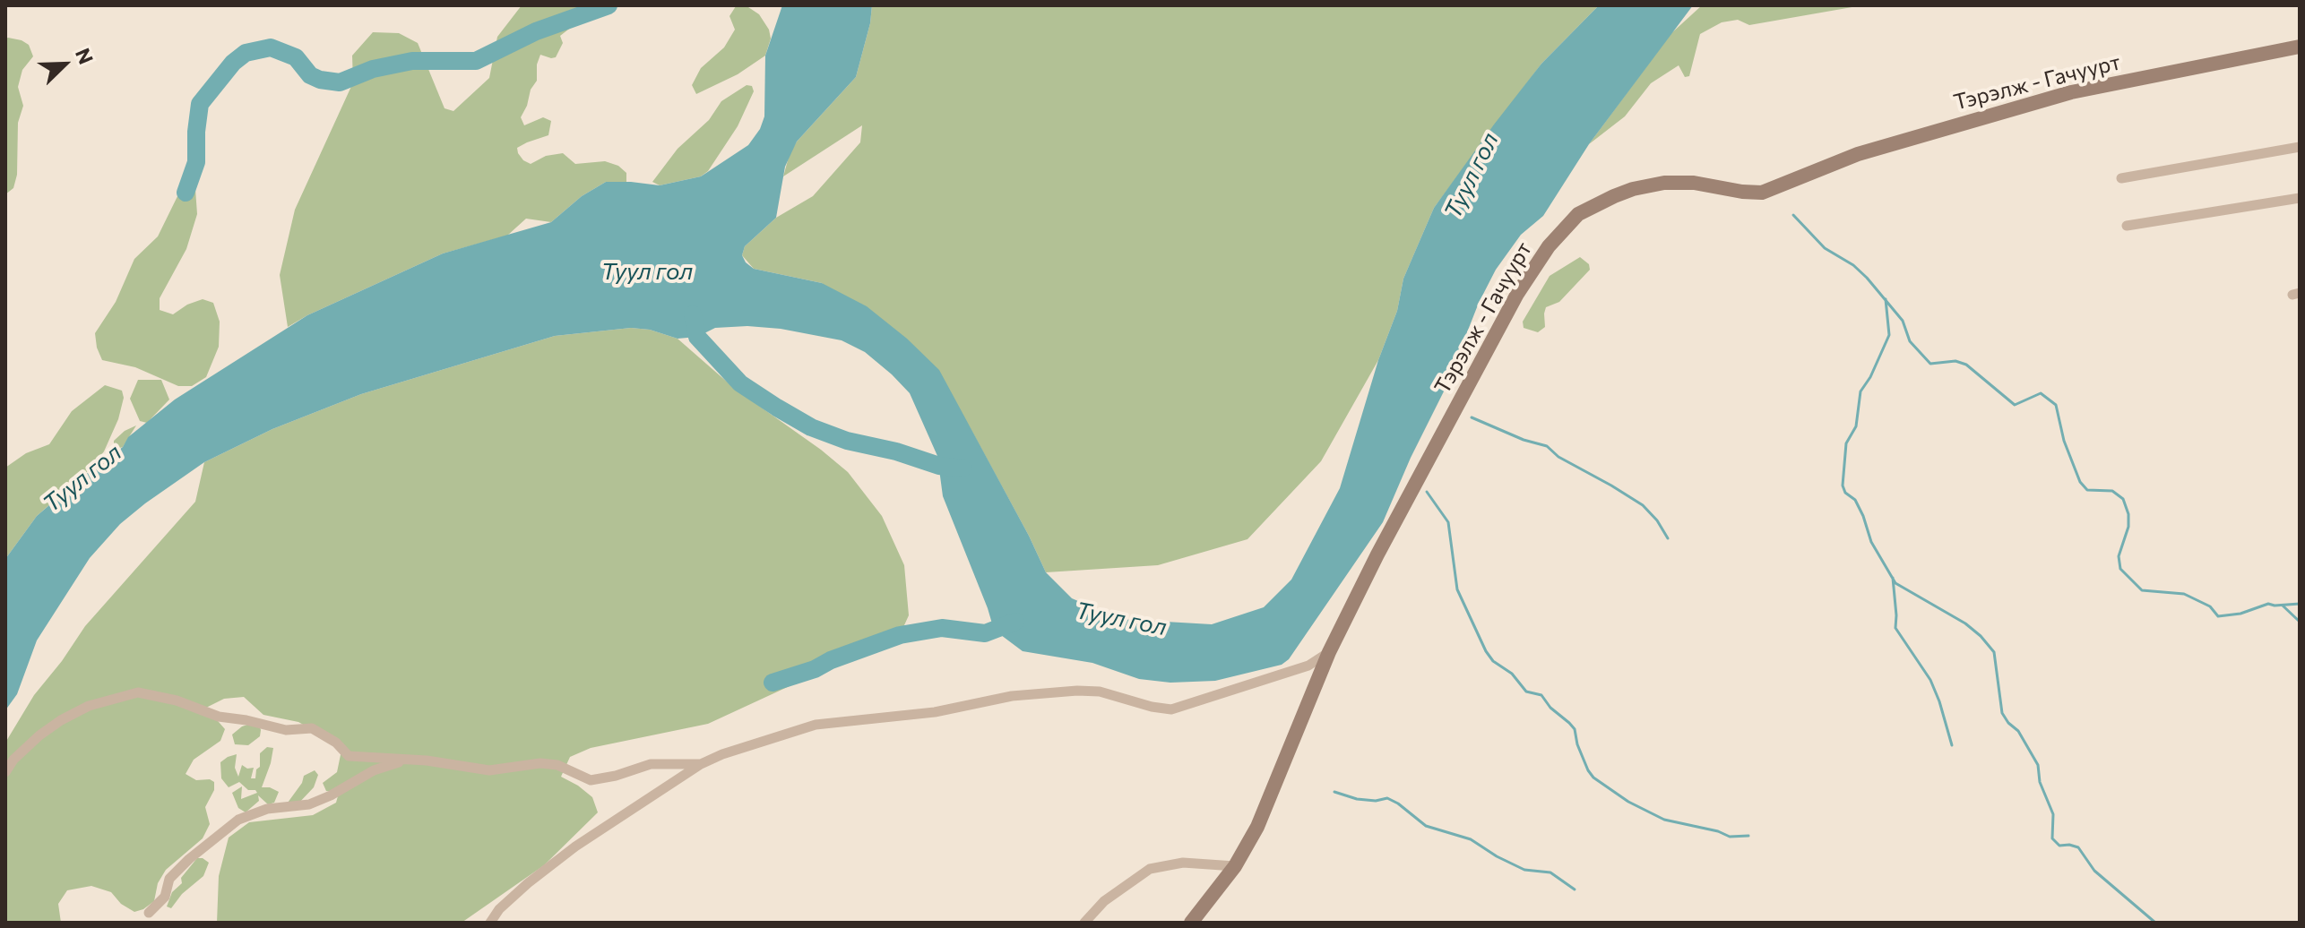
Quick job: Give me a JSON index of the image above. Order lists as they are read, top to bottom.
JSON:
{
  "streets": {
    "main road": ["Тэрэлж - Гачуурт"]
  },
  "water": ["Туул гол"],
  "north": "top right"
}
